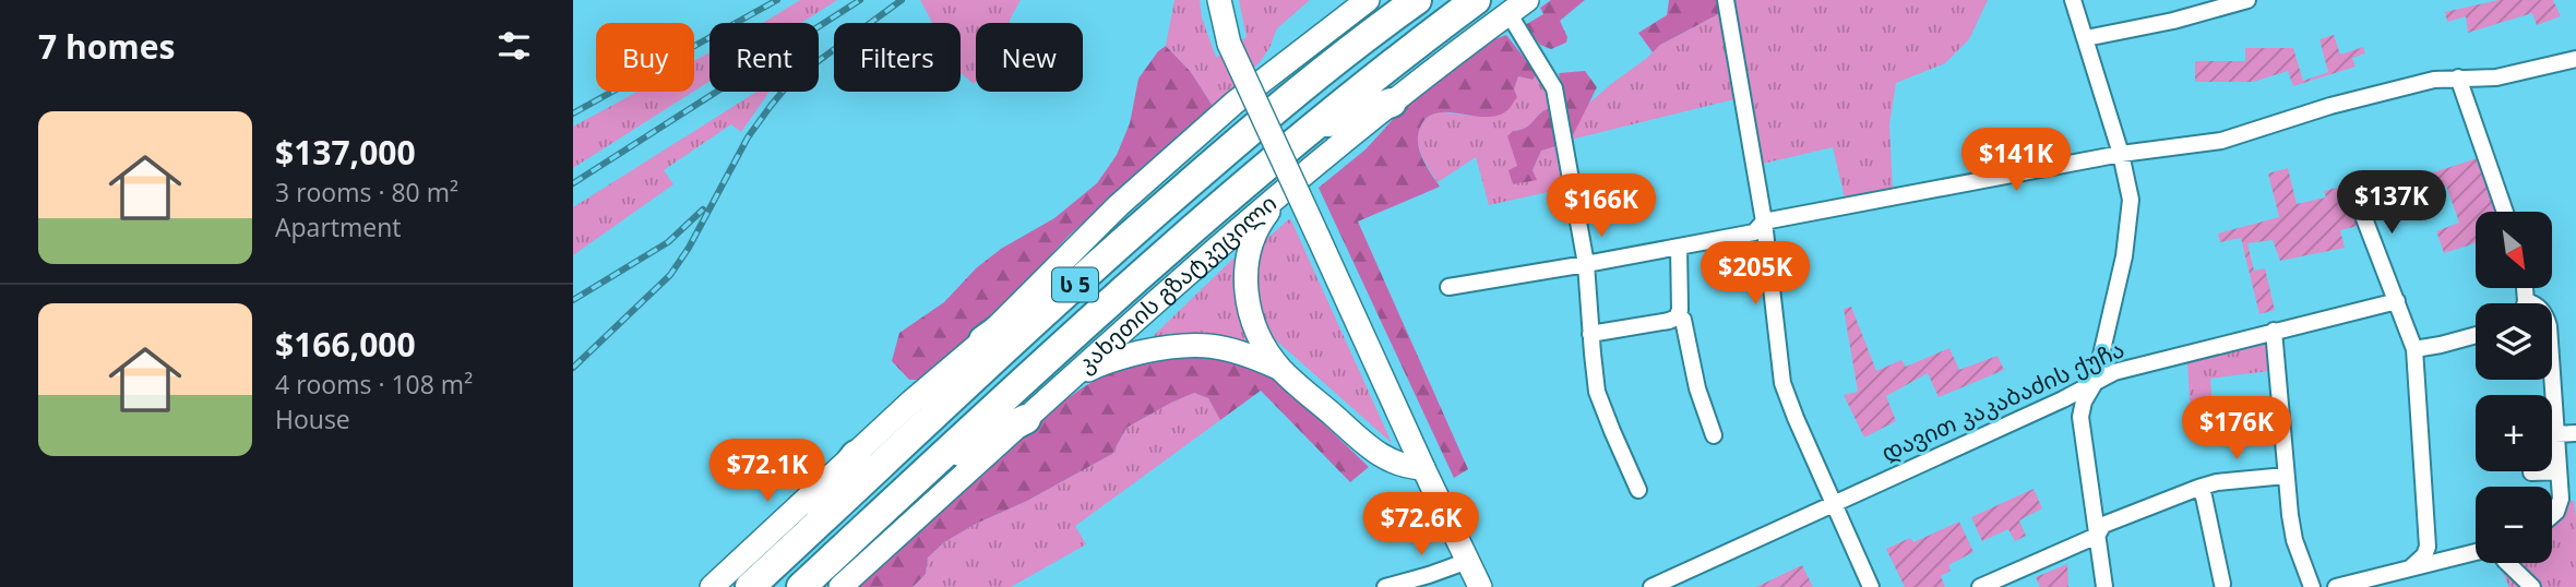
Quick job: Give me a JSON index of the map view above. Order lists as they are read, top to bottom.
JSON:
{
  "streets": {
    "highway": ["ს 5", "კახეთის გზატკეცილი"],
    "street": ["დავით კაკაბაძის ქუჩა"]
  },
  "north": "bottom right",
  "page": {
    "heading": "7 homes",
    "chip": [
      "Buy",
      "Rent",
      "Filters",
      "New"
    ],
    "list": [
      {
        "name": "$137,000",
        "note": "3 rooms · 80 m² · Apartment"
      },
      {
        "name": "$166,000",
        "note": "4 rooms · 108 m² · House"
      }
    ],
    "price": [
      "$141K",
      "$137K",
      "$166K",
      "$205K",
      "$176K",
      "$72.1K",
      "$72.6K"
    ],
    "map_buttons": ["+", "−"]
  }
}
